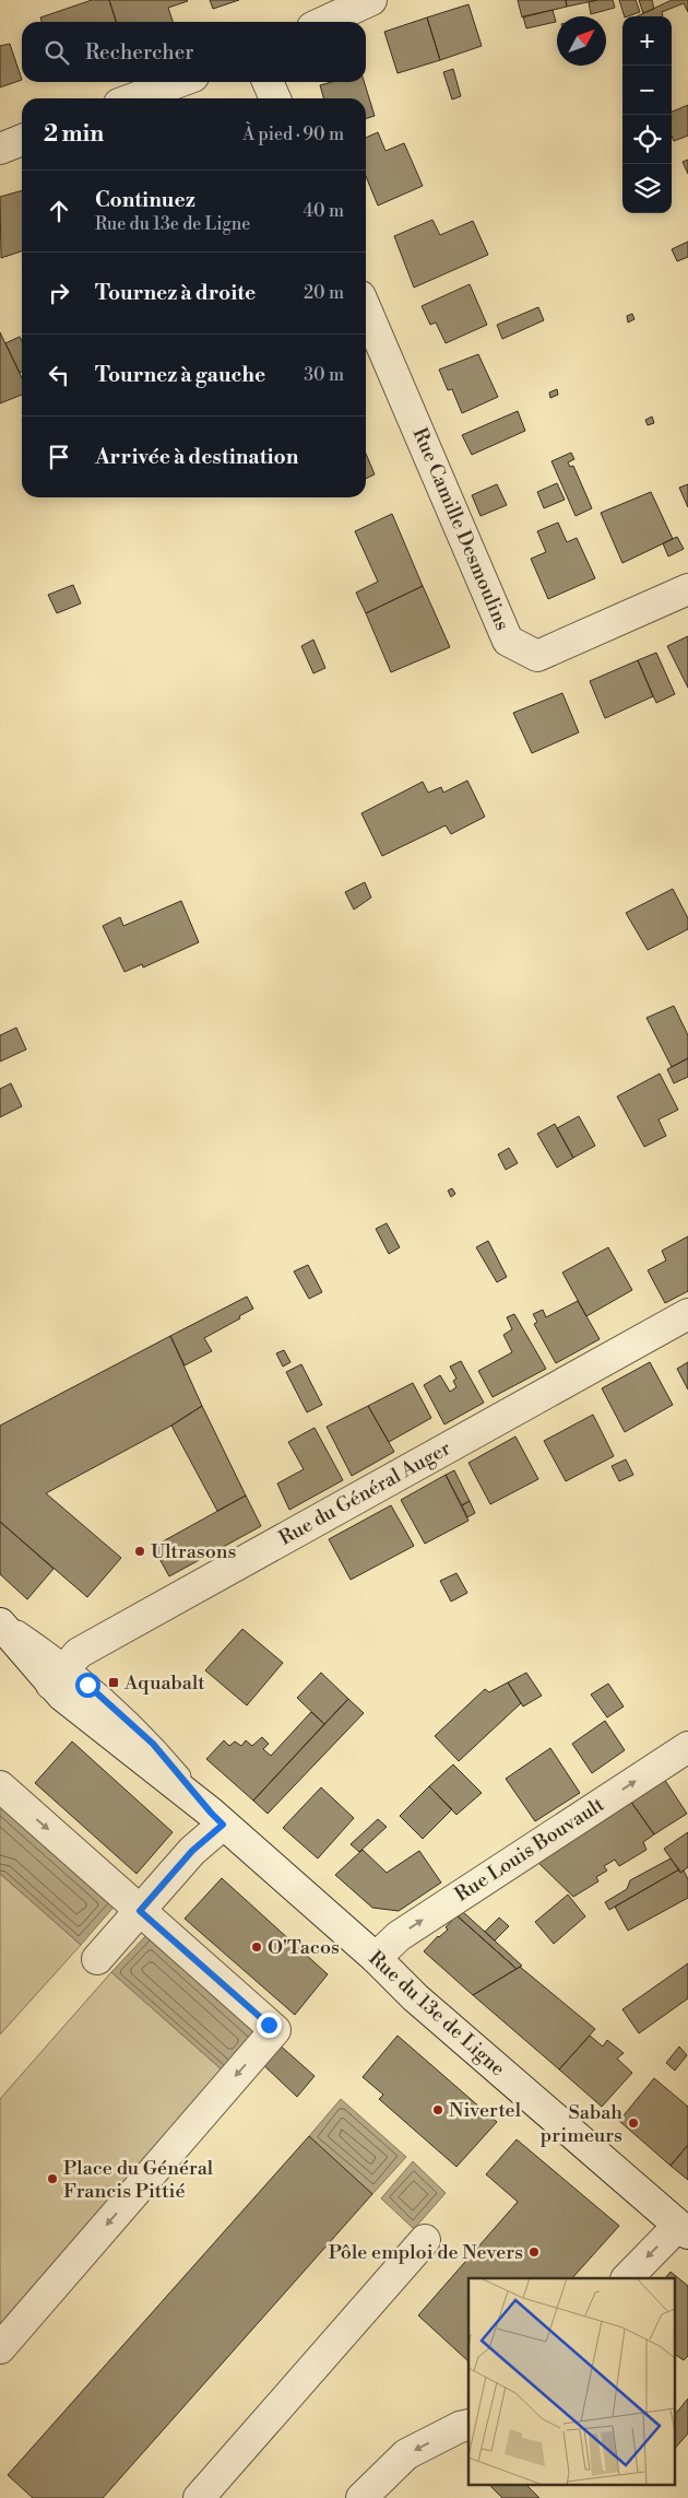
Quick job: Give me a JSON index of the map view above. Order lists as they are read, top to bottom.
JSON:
{
  "streets": {
    "street": [
      "Rue Camille Desmoulins",
      "Rue du Général Auger",
      "Rue Louis Bouvault",
      "Rue du 13e de Ligne"
    ]
  },
  "crossings": [
    ["Rue du Général Auger", "Rue du 13e de Ligne"],
    ["Rue Louis Bouvault", "Rue du 13e de Ligne"]
  ],
  "one_way": ["Rue Louis Bouvault"],
  "places": {
    "other": [
      "Ultrasons",
      "O'Tacos",
      "Nivertel",
      "Sabah primeurs",
      "Place du Général Francis Pittié",
      "Pôle emploi de Nevers"
    ],
    "transit": ["Aquabalt"]
  },
  "north": "top right",
  "page": {
    "map_buttons": ["+", "−"],
    "search": "Rechercher",
    "heading": ["2 min", "À pied · 90 m"],
    "list": [
      ["Continuez", "Rue du 13e de Ligne", "40 m"],
      ["Tournez à droite", "20 m"],
      ["Tournez à gauche", "30 m"],
      "Arrivée à destination"
    ]
  }
}
